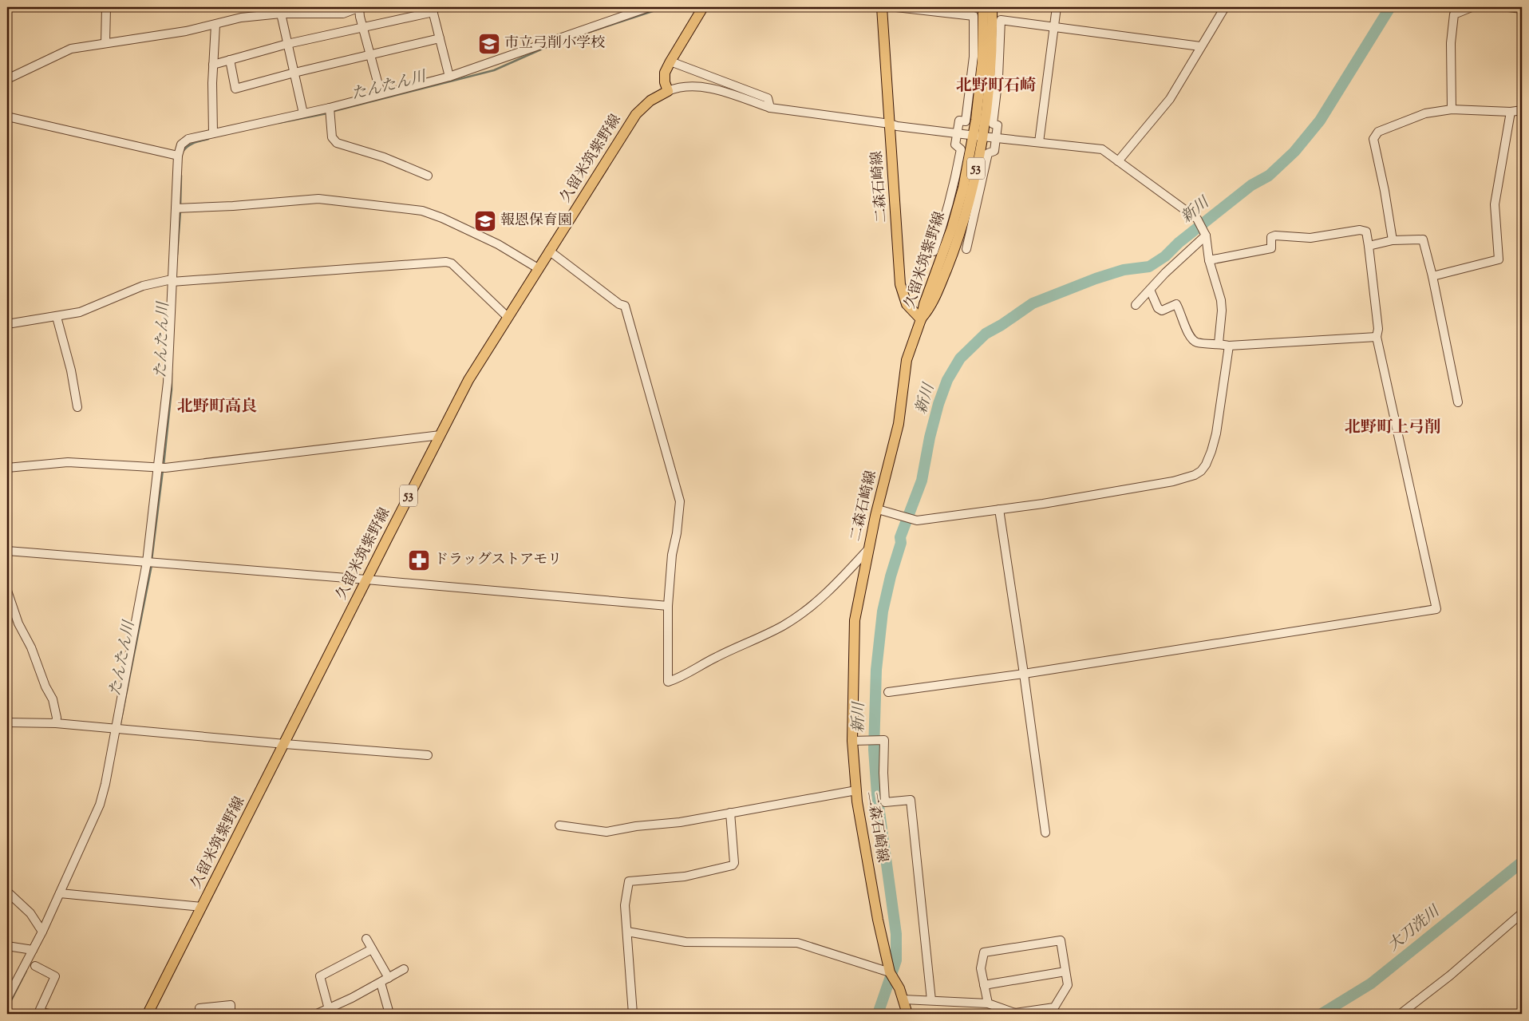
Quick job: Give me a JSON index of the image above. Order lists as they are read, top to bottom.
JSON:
{
  "streets": {
    "main road": ["久留米筑紫野線", "53", "二森石崎線"]
  },
  "crossings": [
    ["久留米筑紫野線", "二森石崎線"]
  ],
  "districts": ["北野町石崎", "北野町高良", "北野町上弓削"],
  "water": ["たんたん川", "新川", "大刀洗川"],
  "places": {
    "school or university": ["市立弓削小学校", "報恩保育園"],
    "pharmacy": ["ドラッグストアモリ"]
  }
}
